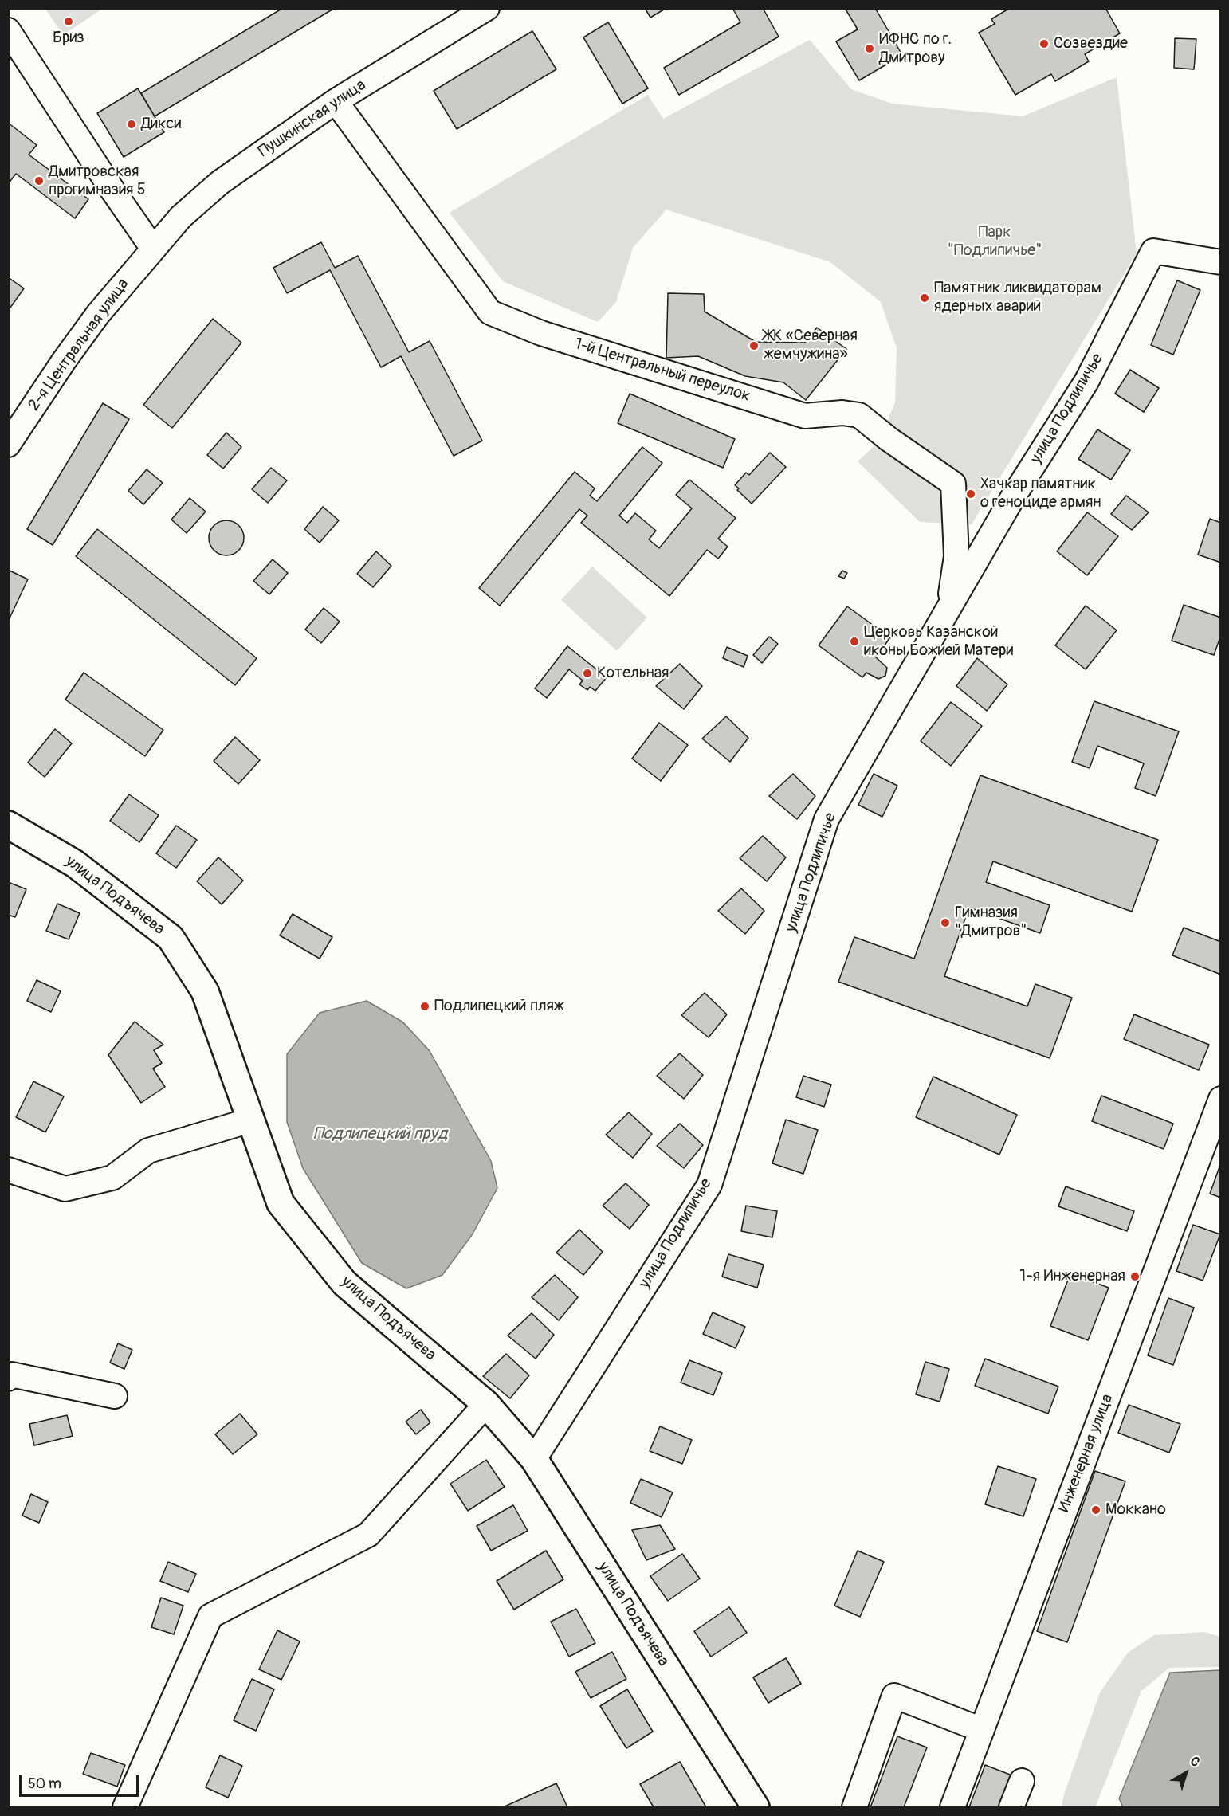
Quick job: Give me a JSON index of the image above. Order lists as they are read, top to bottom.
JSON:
{
  "streets": {
    "main road": ["улица Подъячева"],
    "street": [
      "Пушкинская улица",
      "2-я Центральная улица",
      "1-й Центральный переулок",
      "улица Подлипичье",
      "Инженерная улица"
    ]
  },
  "crossings": [
    ["Пушкинская улица", "2-я Центральная улица"],
    ["Пушкинская улица", "1-й Центральный переулок"],
    ["1-й Центральный переулок", "улица Подлипичье"],
    ["улица Подлипичье", "улица Подъячева"]
  ],
  "water": ["Подлипецкий пруд"],
  "parks": ["Парк \"Подлипичье\""],
  "places": [
    "Бриз",
    "Созвездие",
    "ИФНС по г. Дмитрову",
    "Дикси",
    "Дмитровская прогимназия 5",
    "Памятник ликвидаторам ядерных аварий",
    "ЖК «Северная жемчужина»",
    "Хачкар памятник о геноциде армян",
    "Церковь Казанской иконы Божией Матери",
    "Котельная",
    "Гимназия \"Дмитров\"",
    "Подлипецкий пляж",
    "1-я Инженерная",
    "Моккано"
  ],
  "scale_bar": "50 m",
  "north": "top right"
}
